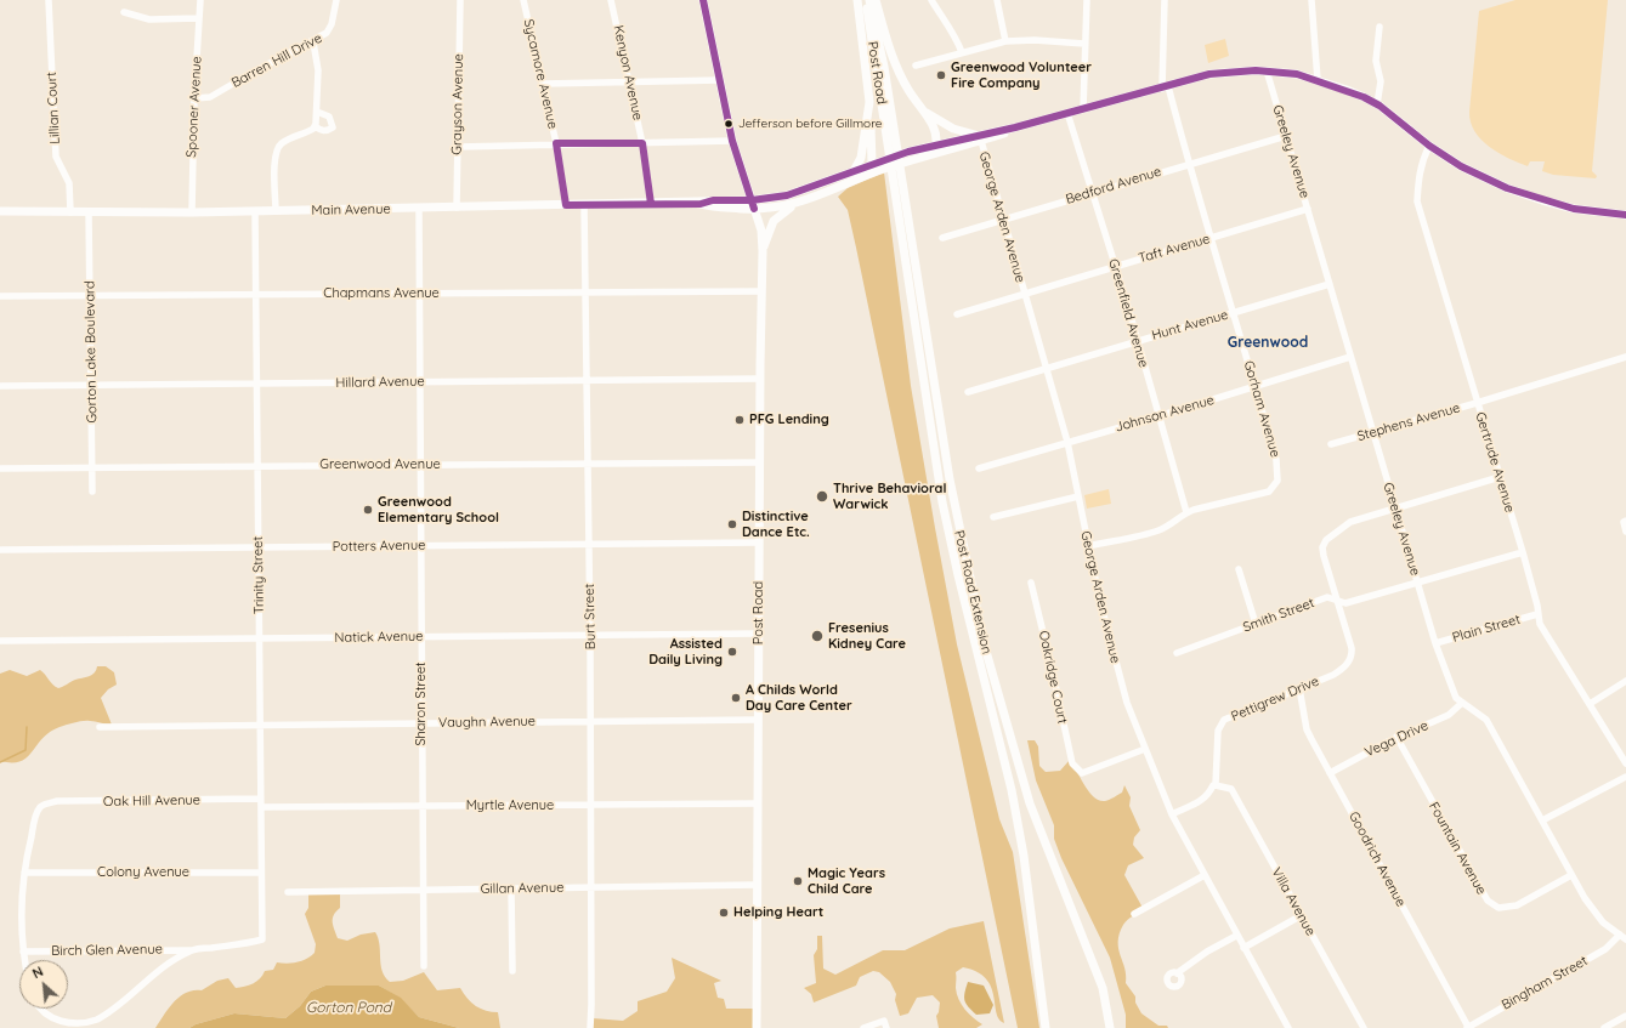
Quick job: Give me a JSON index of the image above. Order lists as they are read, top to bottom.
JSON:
{
  "streets": {
    "main road": ["Post Road", "Main Avenue", "Post Road Extension"],
    "street": [
      "Barren Hill Drive",
      "Kenyon Avenue",
      "Sycamore Avenue",
      "Grayson Avenue",
      "Spooner Avenue",
      "Lillian Court",
      "Greeley Avenue",
      "Bedford Avenue",
      "George Arden Avenue",
      "Taft Avenue",
      "Chapmans Avenue",
      "Greenfield Avenue",
      "Hunt Avenue",
      "Gorton Lake Boulevard",
      "Hillard Avenue",
      "Gorham Avenue",
      "Johnson Avenue",
      "Stephens Avenue",
      "Gertrude Avenue",
      "Greenwood Avenue",
      "Potters Avenue",
      "Trinity Street",
      "Smith Street",
      "Burt Street",
      "Plain Street",
      "Natick Avenue",
      "Oakridge Court",
      "Pettigrew Drive",
      "Sharon Street",
      "Vaughn Avenue",
      "Vega Drive",
      "Oak Hill Avenue",
      "Myrtle Avenue",
      "Fountain Avenue",
      "Goodrich Avenue",
      "Colony Avenue",
      "Gillan Avenue",
      "Villa Avenue",
      "Birch Glen Avenue",
      "Bingham Street"
    ]
  },
  "crossings": [
    ["Barren Hill Drive", "Spooner Avenue"],
    ["Kenyon Avenue", "Main Avenue"],
    ["Post Road", "Main Avenue"],
    ["Post Road", "Chapmans Avenue"],
    ["Post Road", "Hillard Avenue"],
    ["Post Road", "Greenwood Avenue"],
    ["Post Road", "Potters Avenue"],
    ["Post Road", "Post Road Extension"],
    ["Post Road", "Natick Avenue"],
    ["Post Road", "Vaughn Avenue"],
    ["Post Road", "Myrtle Avenue"],
    ["Post Road", "Gillan Avenue"],
    ["Sycamore Avenue", "Main Avenue"],
    ["Grayson Avenue", "Main Avenue"],
    ["Spooner Avenue", "Main Avenue"],
    ["Lillian Court", "Main Avenue"],
    ["Greeley Avenue", "Bedford Avenue"],
    ["Greeley Avenue", "Main Avenue"],
    ["Greeley Avenue", "Taft Avenue"],
    ["Greeley Avenue", "Hunt Avenue"],
    ["Greeley Avenue", "Johnson Avenue"],
    ["Greeley Avenue", "Stephens Avenue"],
    ["Greeley Avenue", "Smith Street"],
    ["Greeley Avenue", "Plain Street"],
    ["Greeley Avenue", "Vega Drive"],
    ["Greeley Avenue", "Fountain Avenue"],
    ["Greeley Avenue", "Bingham Street"],
    ["Bedford Avenue", "George Arden Avenue"],
    ["Bedford Avenue", "Greenfield Avenue"],
    ["Bedford Avenue", "Gorham Avenue"],
    ["Main Avenue", "George Arden Avenue"],
    ["Main Avenue", "Greenfield Avenue"],
    ["Main Avenue", "Gorton Lake Boulevard"],
    ["Main Avenue", "Gorham Avenue"],
    ["Main Avenue", "Gertrude Avenue"],
    ["Main Avenue", "Trinity Street"],
    ["Main Avenue", "Burt Street"],
    ["Main Avenue", "Sharon Street"],
    ["George Arden Avenue", "Taft Avenue"],
    ["George Arden Avenue", "Hunt Avenue"],
    ["George Arden Avenue", "Gorham Avenue"],
    ["George Arden Avenue", "Johnson Avenue"],
    ["George Arden Avenue", "Oakridge Court"],
    ["Taft Avenue", "Greenfield Avenue"],
    ["Taft Avenue", "Gorham Avenue"],
    ["Chapmans Avenue", "Gorton Lake Boulevard"],
    ["Chapmans Avenue", "Trinity Street"],
    ["Chapmans Avenue", "Burt Street"],
    ["Chapmans Avenue", "Sharon Street"],
    ["Greenfield Avenue", "Hunt Avenue"],
    ["Greenfield Avenue", "Gorham Avenue"],
    ["Greenfield Avenue", "Johnson Avenue"],
    ["Hunt Avenue", "Gorham Avenue"],
    ["Gorton Lake Boulevard", "Hillard Avenue"],
    ["Gorton Lake Boulevard", "Greenwood Avenue"],
    ["Hillard Avenue", "Trinity Street"],
    ["Hillard Avenue", "Burt Street"],
    ["Hillard Avenue", "Sharon Street"],
    ["Gorham Avenue", "Johnson Avenue"],
    ["Stephens Avenue", "Gertrude Avenue"],
    ["Gertrude Avenue", "Smith Street"],
    ["Gertrude Avenue", "Plain Street"],
    ["Greenwood Avenue", "Trinity Street"],
    ["Greenwood Avenue", "Burt Street"],
    ["Greenwood Avenue", "Sharon Street"],
    ["Potters Avenue", "Trinity Street"],
    ["Potters Avenue", "Burt Street"],
    ["Potters Avenue", "Sharon Street"],
    ["Trinity Street", "Natick Avenue"],
    ["Trinity Street", "Vaughn Avenue"],
    ["Trinity Street", "Oak Hill Avenue"],
    ["Trinity Street", "Myrtle Avenue"],
    ["Trinity Street", "Colony Avenue"],
    ["Trinity Street", "Birch Glen Avenue"],
    ["Smith Street", "Pettigrew Drive"],
    ["Burt Street", "Natick Avenue"],
    ["Burt Street", "Vaughn Avenue"],
    ["Burt Street", "Myrtle Avenue"],
    ["Burt Street", "Gillan Avenue"],
    ["Natick Avenue", "Sharon Street"],
    ["Pettigrew Drive", "Goodrich Avenue"],
    ["Pettigrew Drive", "Villa Avenue"],
    ["Sharon Street", "Vaughn Avenue"],
    ["Sharon Street", "Myrtle Avenue"],
    ["Sharon Street", "Gillan Avenue"],
    ["Vega Drive", "Fountain Avenue"],
    ["Vega Drive", "Goodrich Avenue"],
    ["Oak Hill Avenue", "Colony Avenue"],
    ["Goodrich Avenue", "Bingham Street"]
  ],
  "districts": ["Greenwood"],
  "water": ["Gorton Pond"],
  "places": [
    "Greenwood Volunteer Fire Company",
    "Jefferson before Gillmore",
    "PFG Lending",
    "Thrive Behavioral Warwick",
    "Greenwood Elementary School",
    "Distinctive Dance Etc.",
    "Fresenius Kidney Care",
    "Assisted Daily Living",
    "A Childs World Day Care Center",
    "Magic Years Child Care",
    "Helping Heart"
  ],
  "north": "top left"
}
